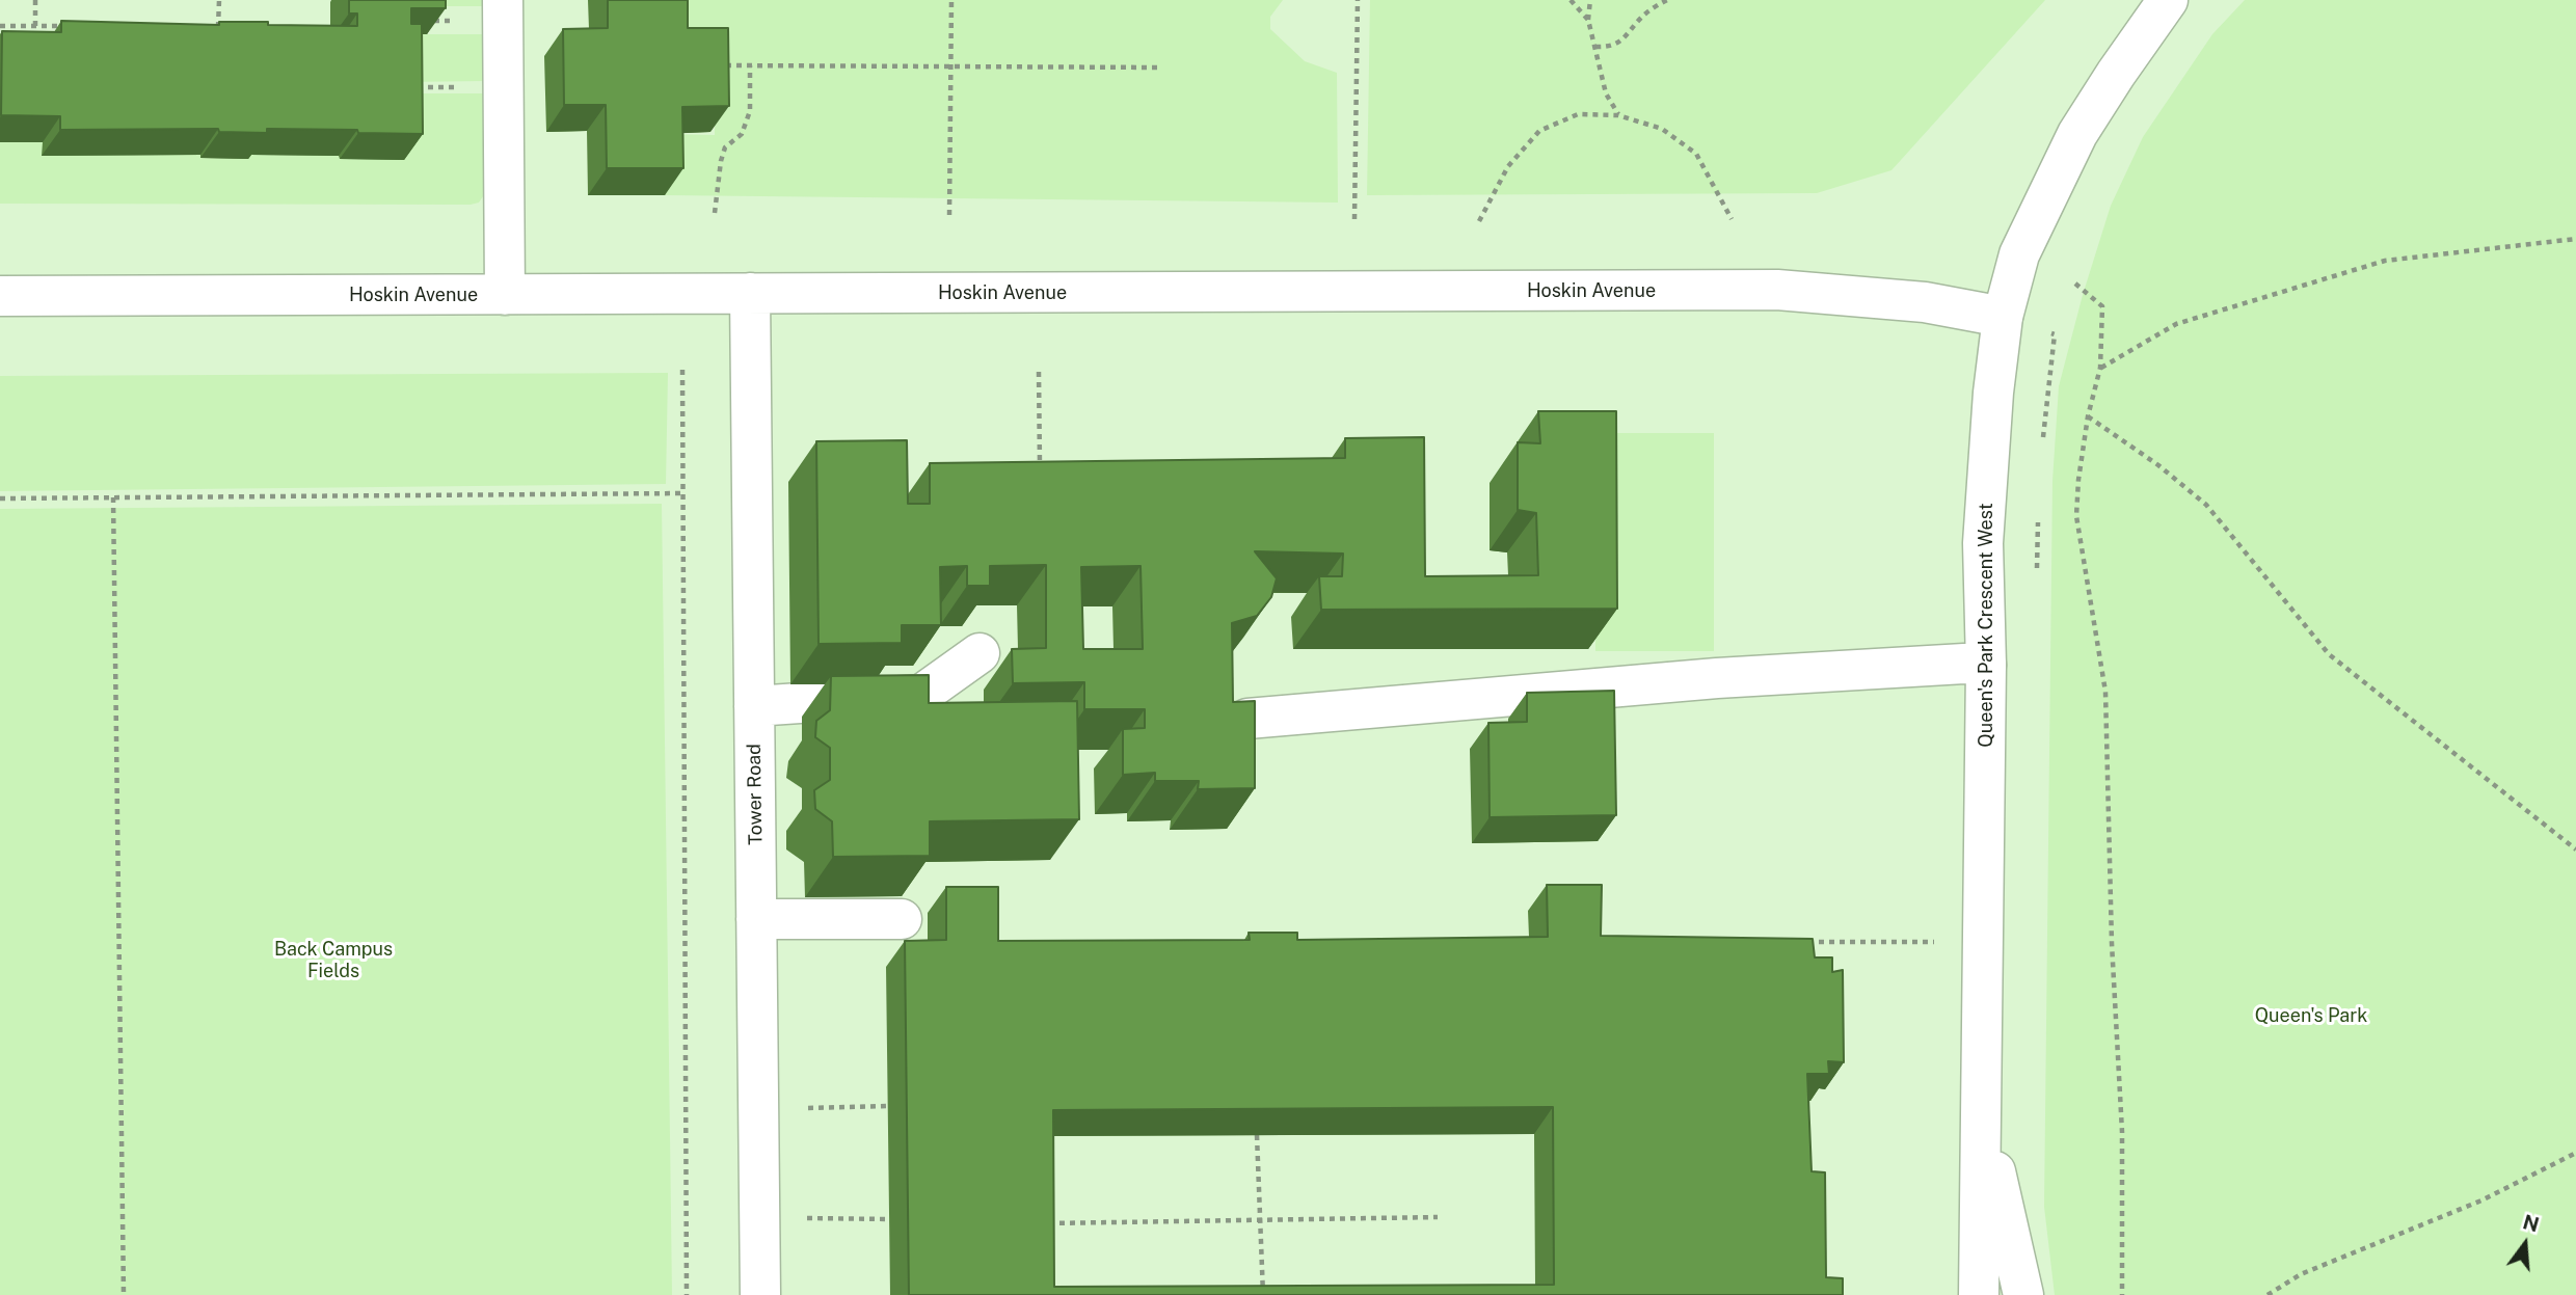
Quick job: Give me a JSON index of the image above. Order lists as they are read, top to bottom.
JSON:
{
  "streets": {
    "street": ["Hoskin Avenue", "Queen's Park Crescent West", "Tower Road"]
  },
  "crossings": [
    ["Hoskin Avenue", "Queen's Park Crescent West"],
    ["Hoskin Avenue", "Tower Road"]
  ],
  "parks": ["Back Campus Fields", "Queen's Park"],
  "north": "top"
}
